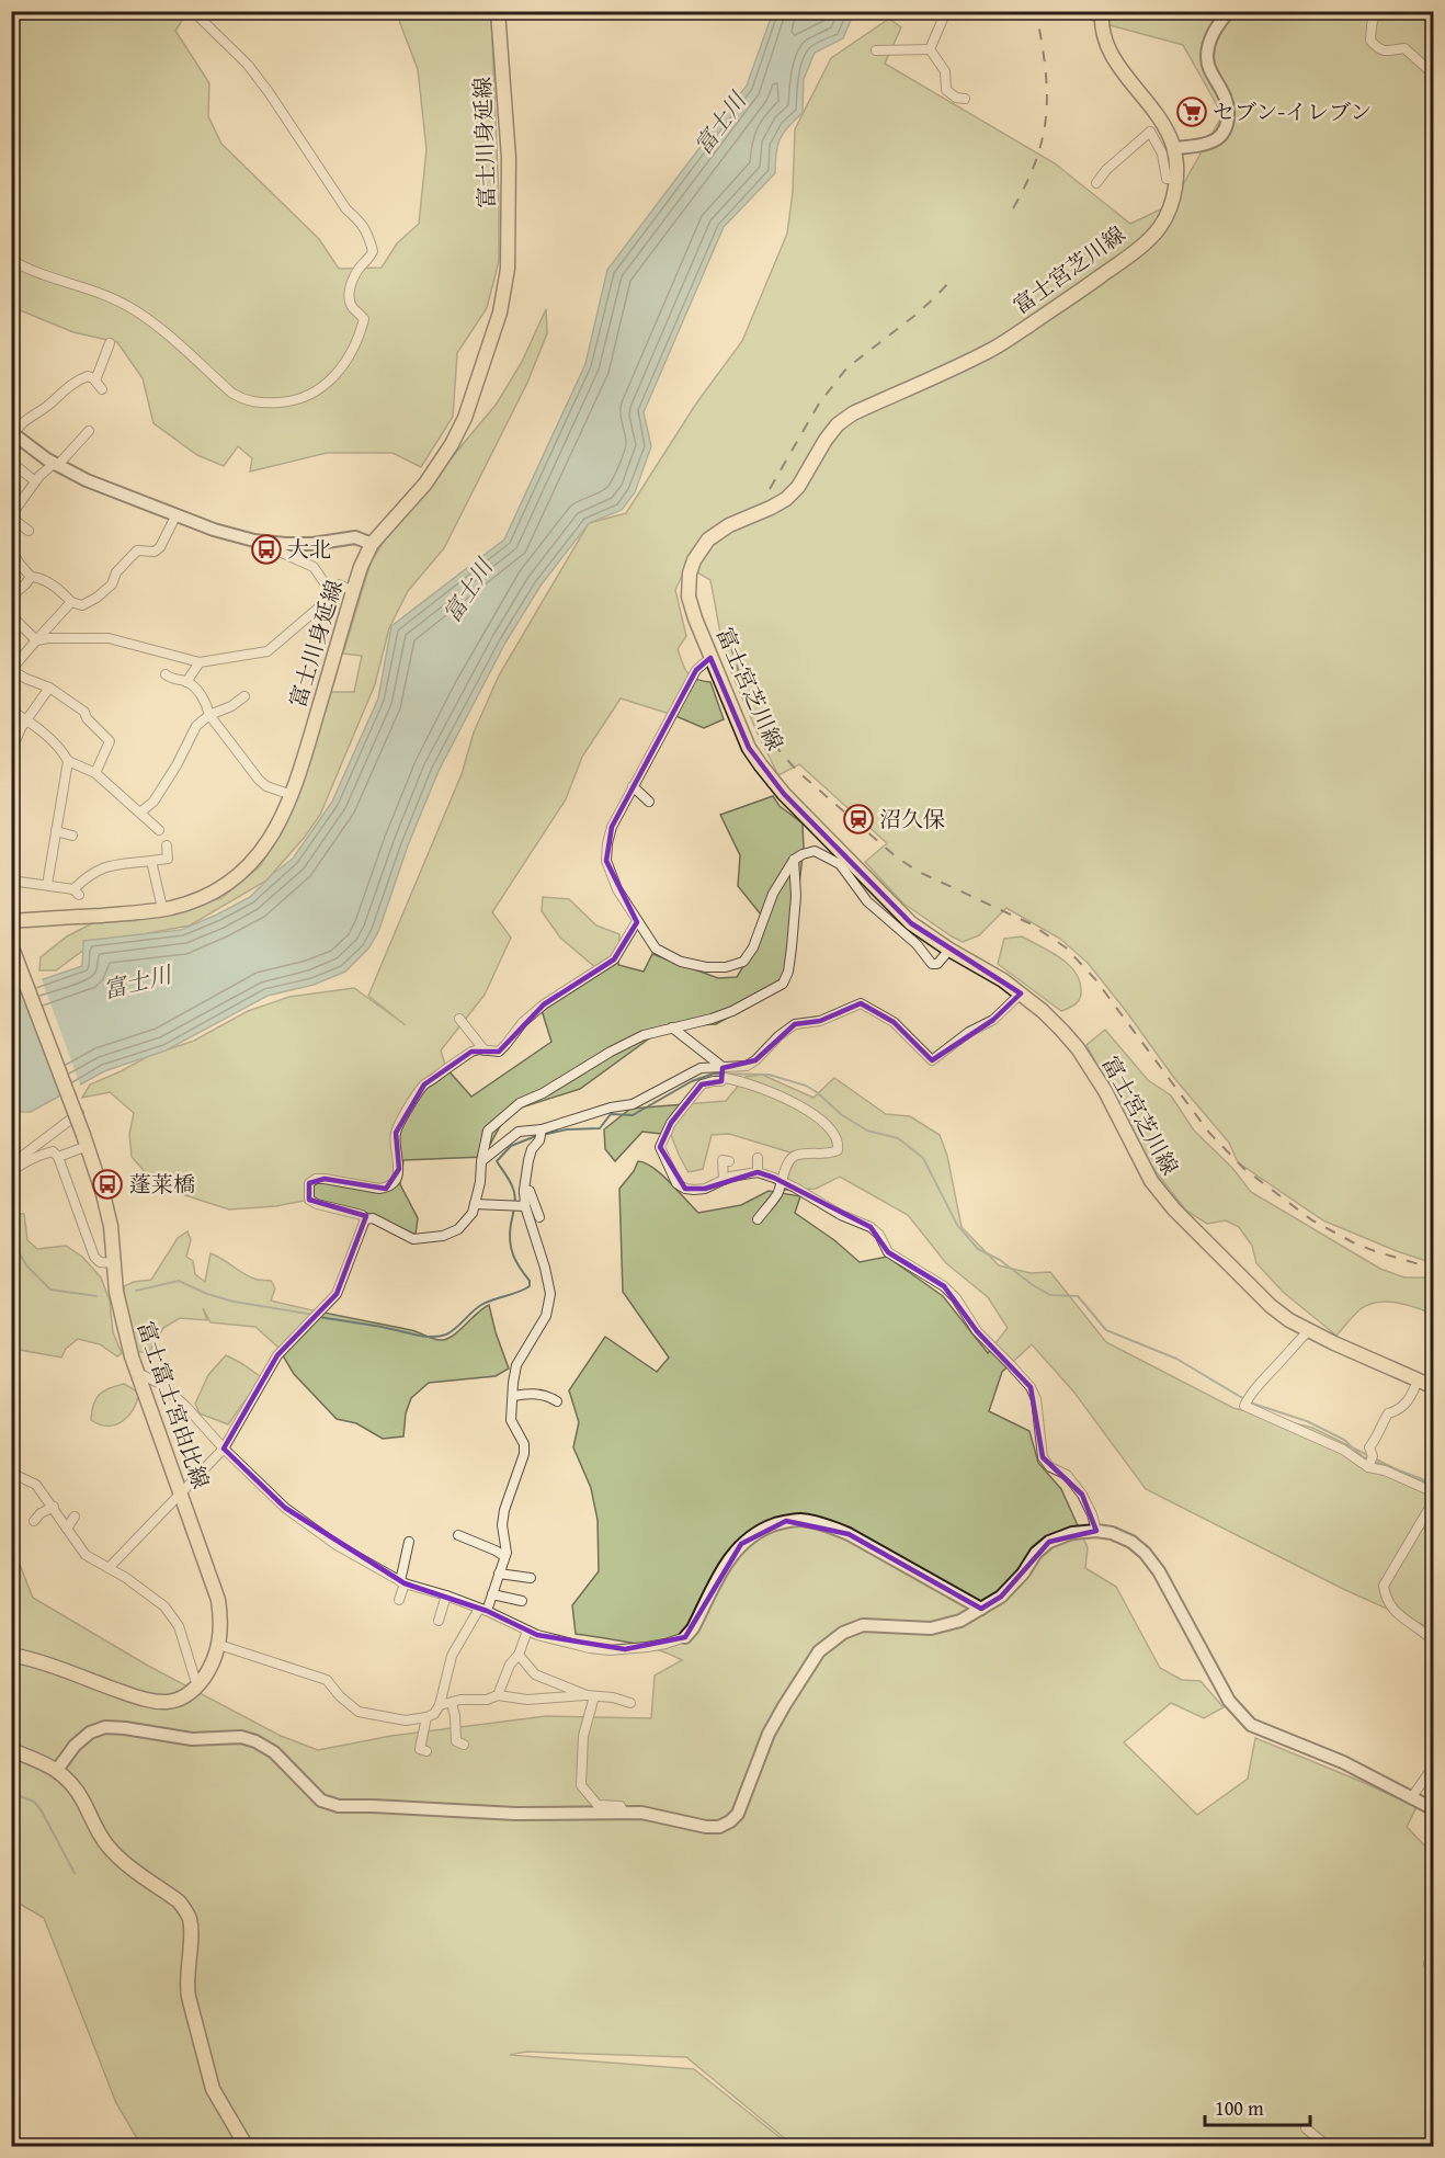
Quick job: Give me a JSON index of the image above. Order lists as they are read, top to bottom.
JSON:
{
  "streets": {
    "main road": ["富士川身延線", "富士宮芝川線", "富士富士宮由比線"]
  },
  "water": ["富士川"],
  "places": {
    "supermarket": ["セブン-イレブン"],
    "bus stop": ["大北", "蓬莱橋"],
    "station": ["沼久保"]
  },
  "scale_bar": "100 m"
}
